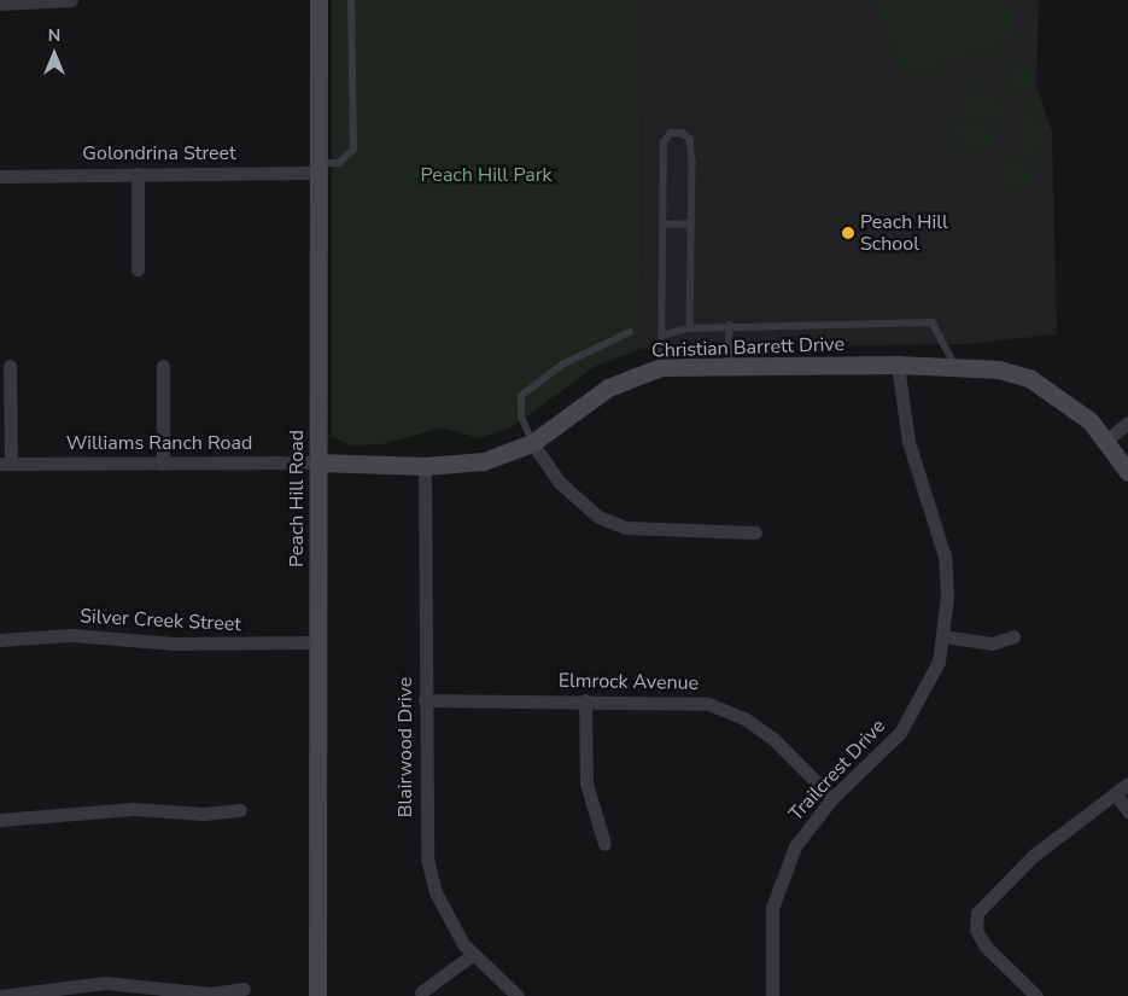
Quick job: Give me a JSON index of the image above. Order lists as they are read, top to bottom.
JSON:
{
  "streets": {
    "street": [
      "Golondrina Street",
      "Christian Barrett Drive",
      "Williams Ranch Road",
      "Peach Hill Road",
      "Silver Creek Street",
      "Elmrock Avenue",
      "Blairwood Drive",
      "Trailcrest Drive"
    ]
  },
  "crossings": [
    ["Golondrina Street", "Peach Hill Road"],
    ["Christian Barrett Drive", "Williams Ranch Road"],
    ["Christian Barrett Drive", "Peach Hill Road"],
    ["Christian Barrett Drive", "Blairwood Drive"],
    ["Christian Barrett Drive", "Trailcrest Drive"],
    ["Williams Ranch Road", "Peach Hill Road"],
    ["Peach Hill Road", "Silver Creek Street"],
    ["Elmrock Avenue", "Blairwood Drive"],
    ["Elmrock Avenue", "Trailcrest Drive"]
  ],
  "parks": ["Peach Hill Park"],
  "places": ["Peach Hill School"],
  "north": "top"
}
